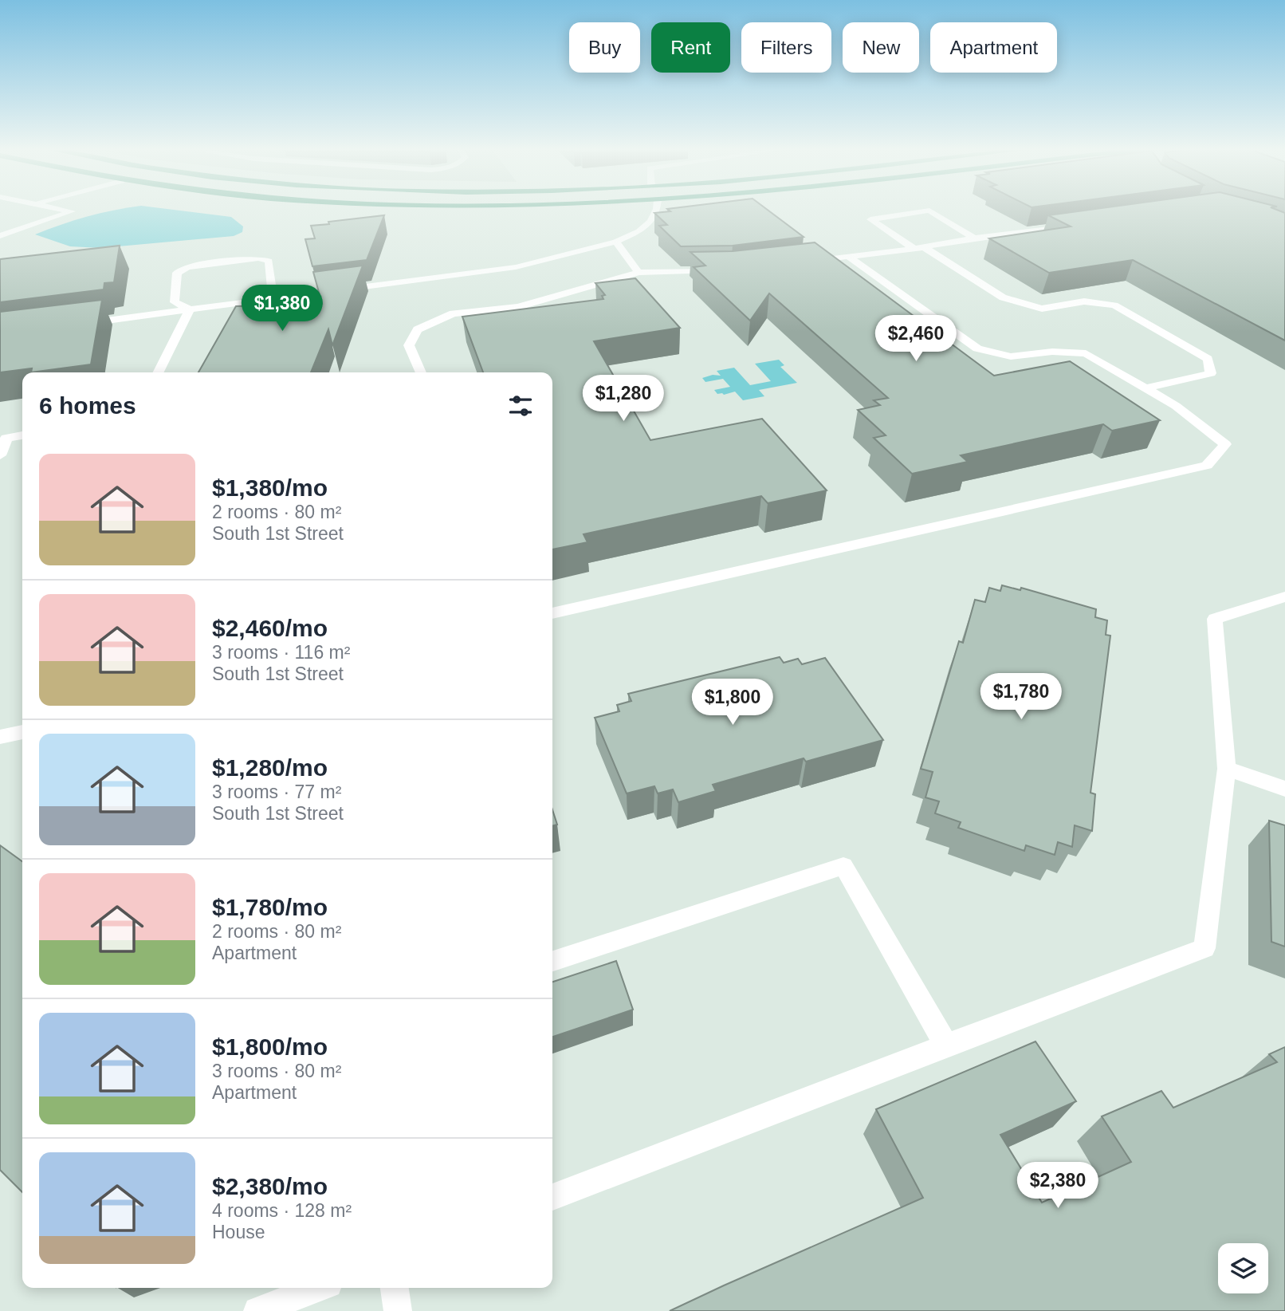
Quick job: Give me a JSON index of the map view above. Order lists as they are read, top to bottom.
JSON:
{
  "page": {
    "chip": [
      "Buy",
      "Rent",
      "Filters",
      "New",
      "Apartment"
    ],
    "price": [
      "$1,380",
      "$2,460",
      "$1,280",
      "$1,780",
      "$1,800",
      "$2,380"
    ],
    "heading": "6 homes",
    "list": [
      {
        "name": "$1,380/mo",
        "note": "2 rooms · 80 m² · South 1st Street"
      },
      {
        "name": "$2,460/mo",
        "note": "3 rooms · 116 m² · South 1st Street"
      },
      {
        "name": "$1,280/mo",
        "note": "3 rooms · 77 m² · South 1st Street"
      },
      {
        "name": "$1,780/mo",
        "note": "2 rooms · 80 m² · Apartment"
      },
      {
        "name": "$1,800/mo",
        "note": "3 rooms · 80 m² · Apartment"
      },
      {
        "name": "$2,380/mo",
        "note": "4 rooms · 128 m² · House"
      }
    ]
  }
}
